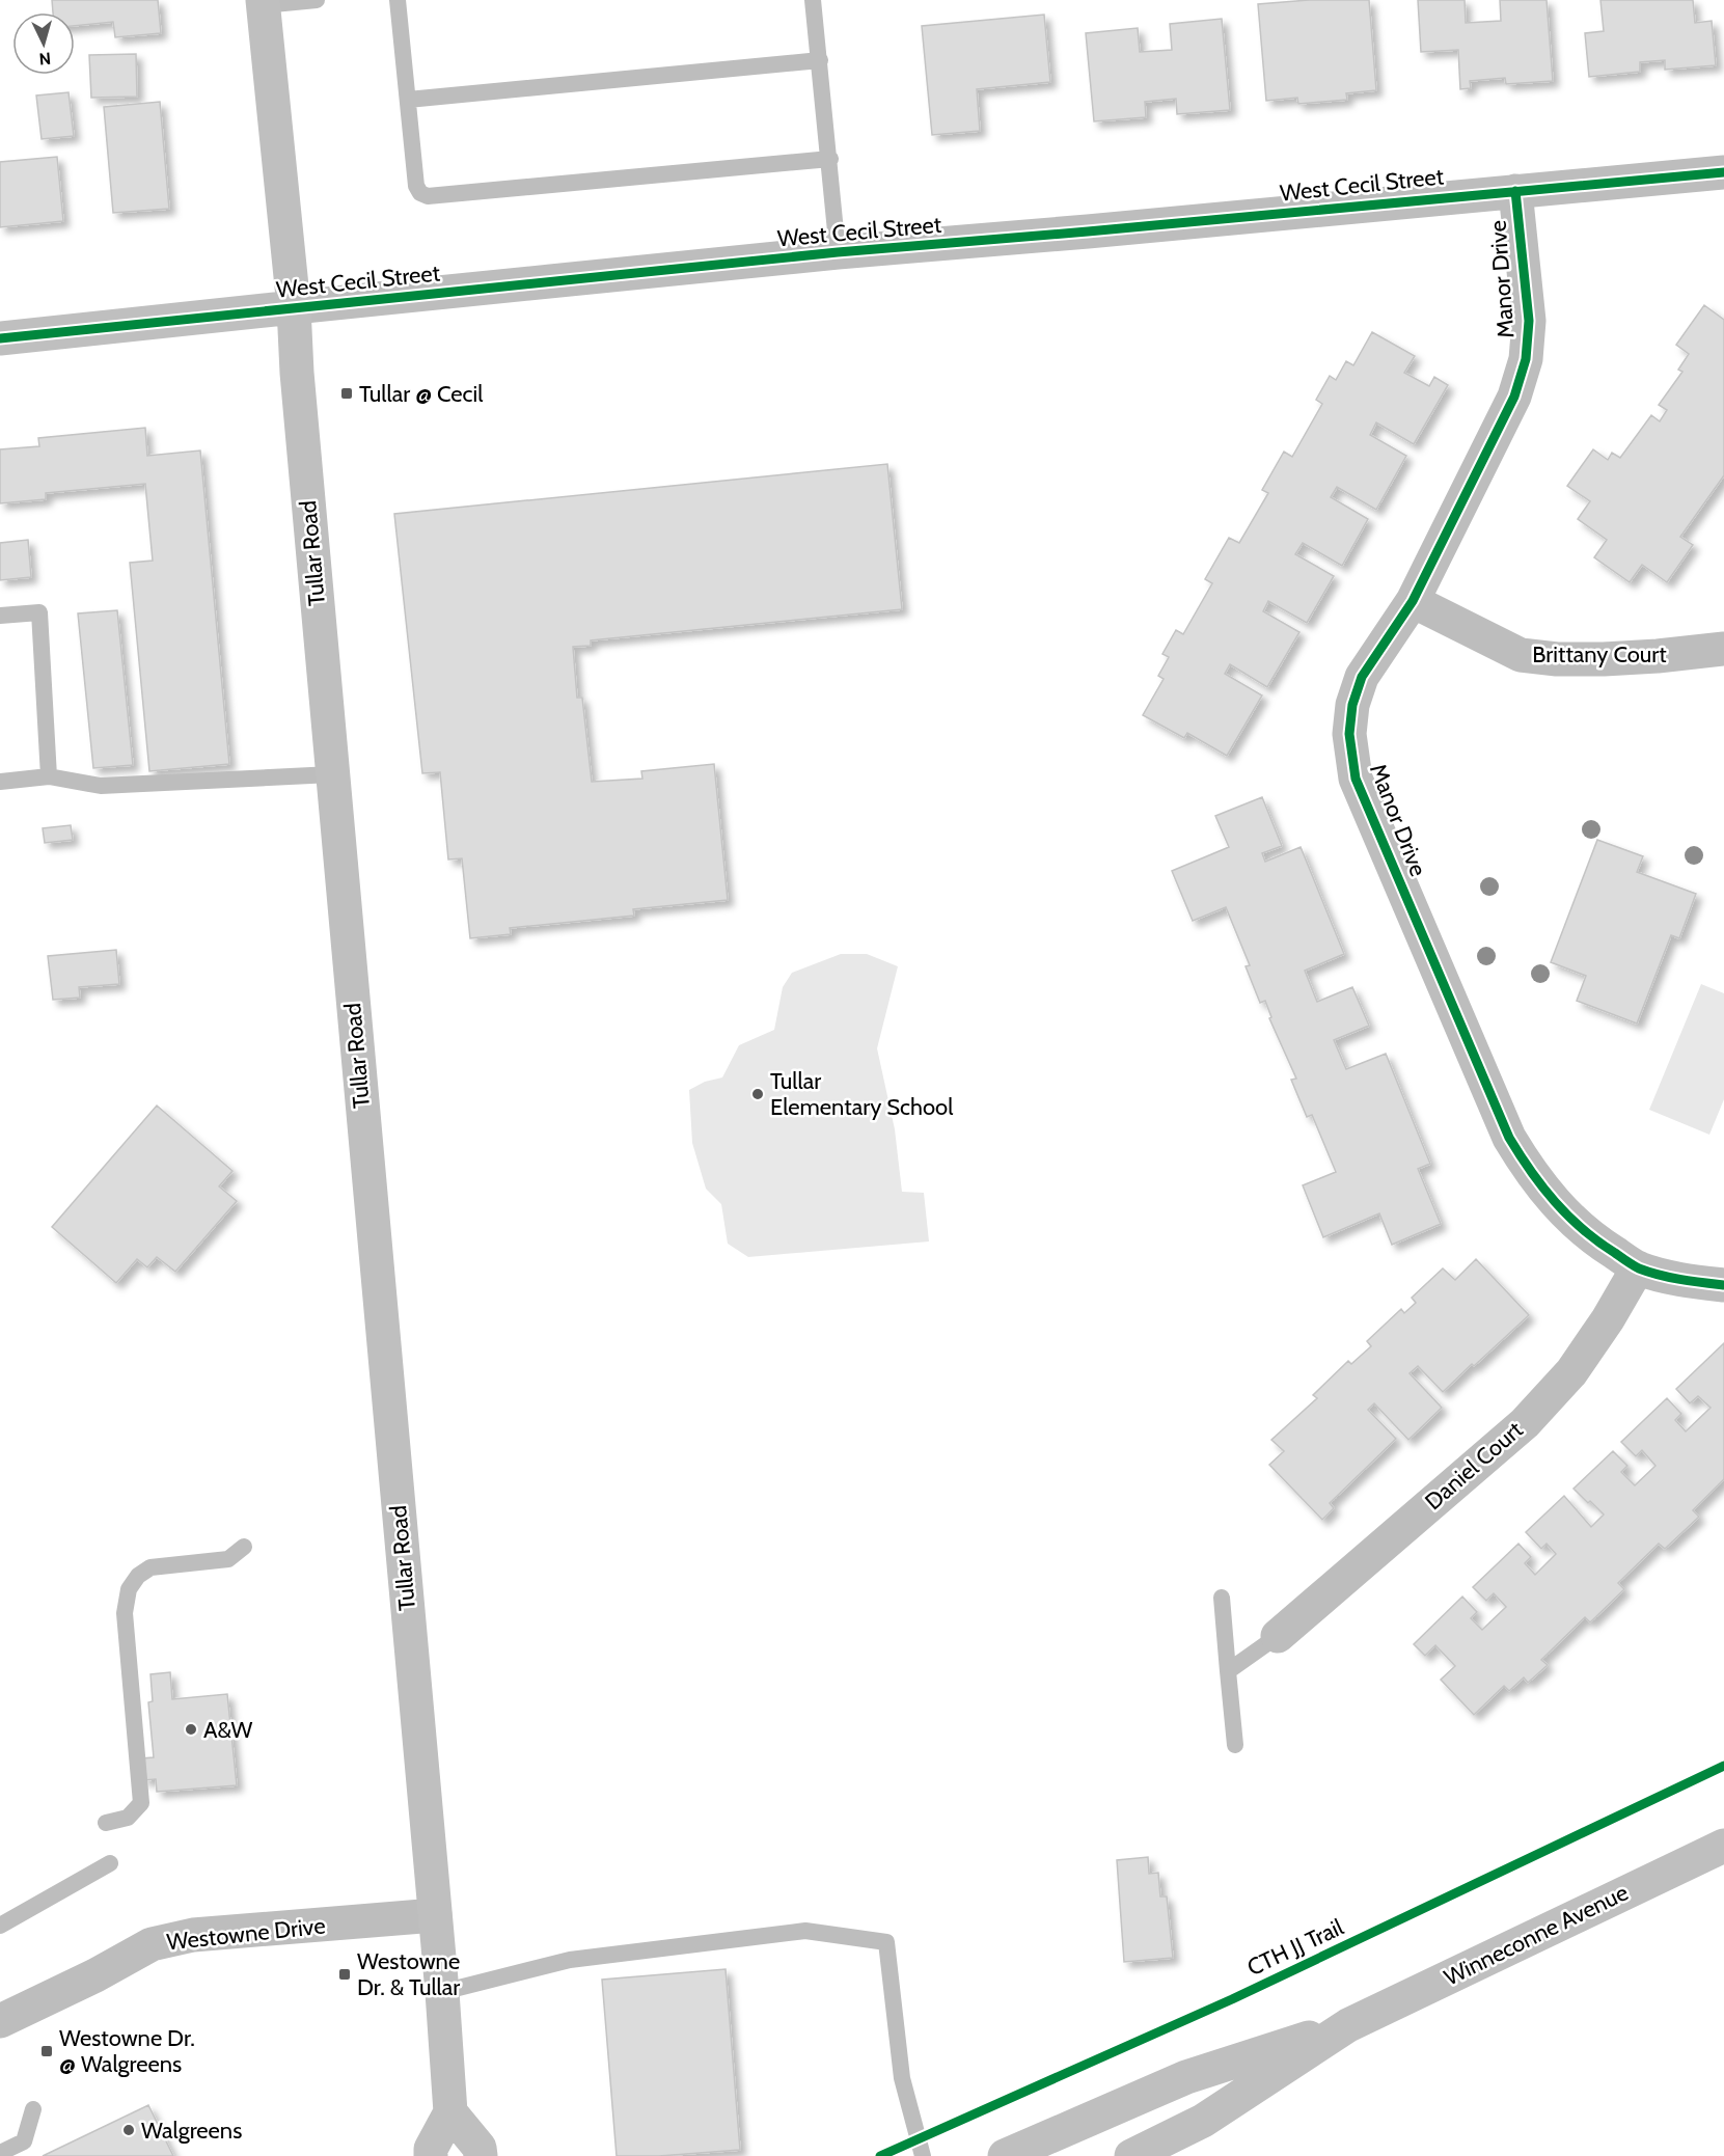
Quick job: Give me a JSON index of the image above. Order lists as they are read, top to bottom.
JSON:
{
  "streets": {
    "main road": ["West Cecil Street", "Tullar Road", "Winneconne Avenue"],
    "street": [
      "Manor Drive",
      "Brittany Court",
      "Daniel Court",
      "Westowne Drive"
    ],
    "cycle path": ["CTH JJ Trail"]
  },
  "crossings": [
    ["West Cecil Street", "Manor Drive"],
    ["West Cecil Street", "Tullar Road"],
    ["Manor Drive", "Brittany Court"],
    ["Manor Drive", "Daniel Court"],
    ["Tullar Road", "Westowne Drive"]
  ],
  "places": {
    "transit": ["Tullar @ Cecil", "Westowne Dr. & Tullar", "Westowne Dr. @ Walgreens"],
    "other": ["Tullar Elementary School", "A&W", "Walgreens"]
  },
  "north": "bottom"
}
